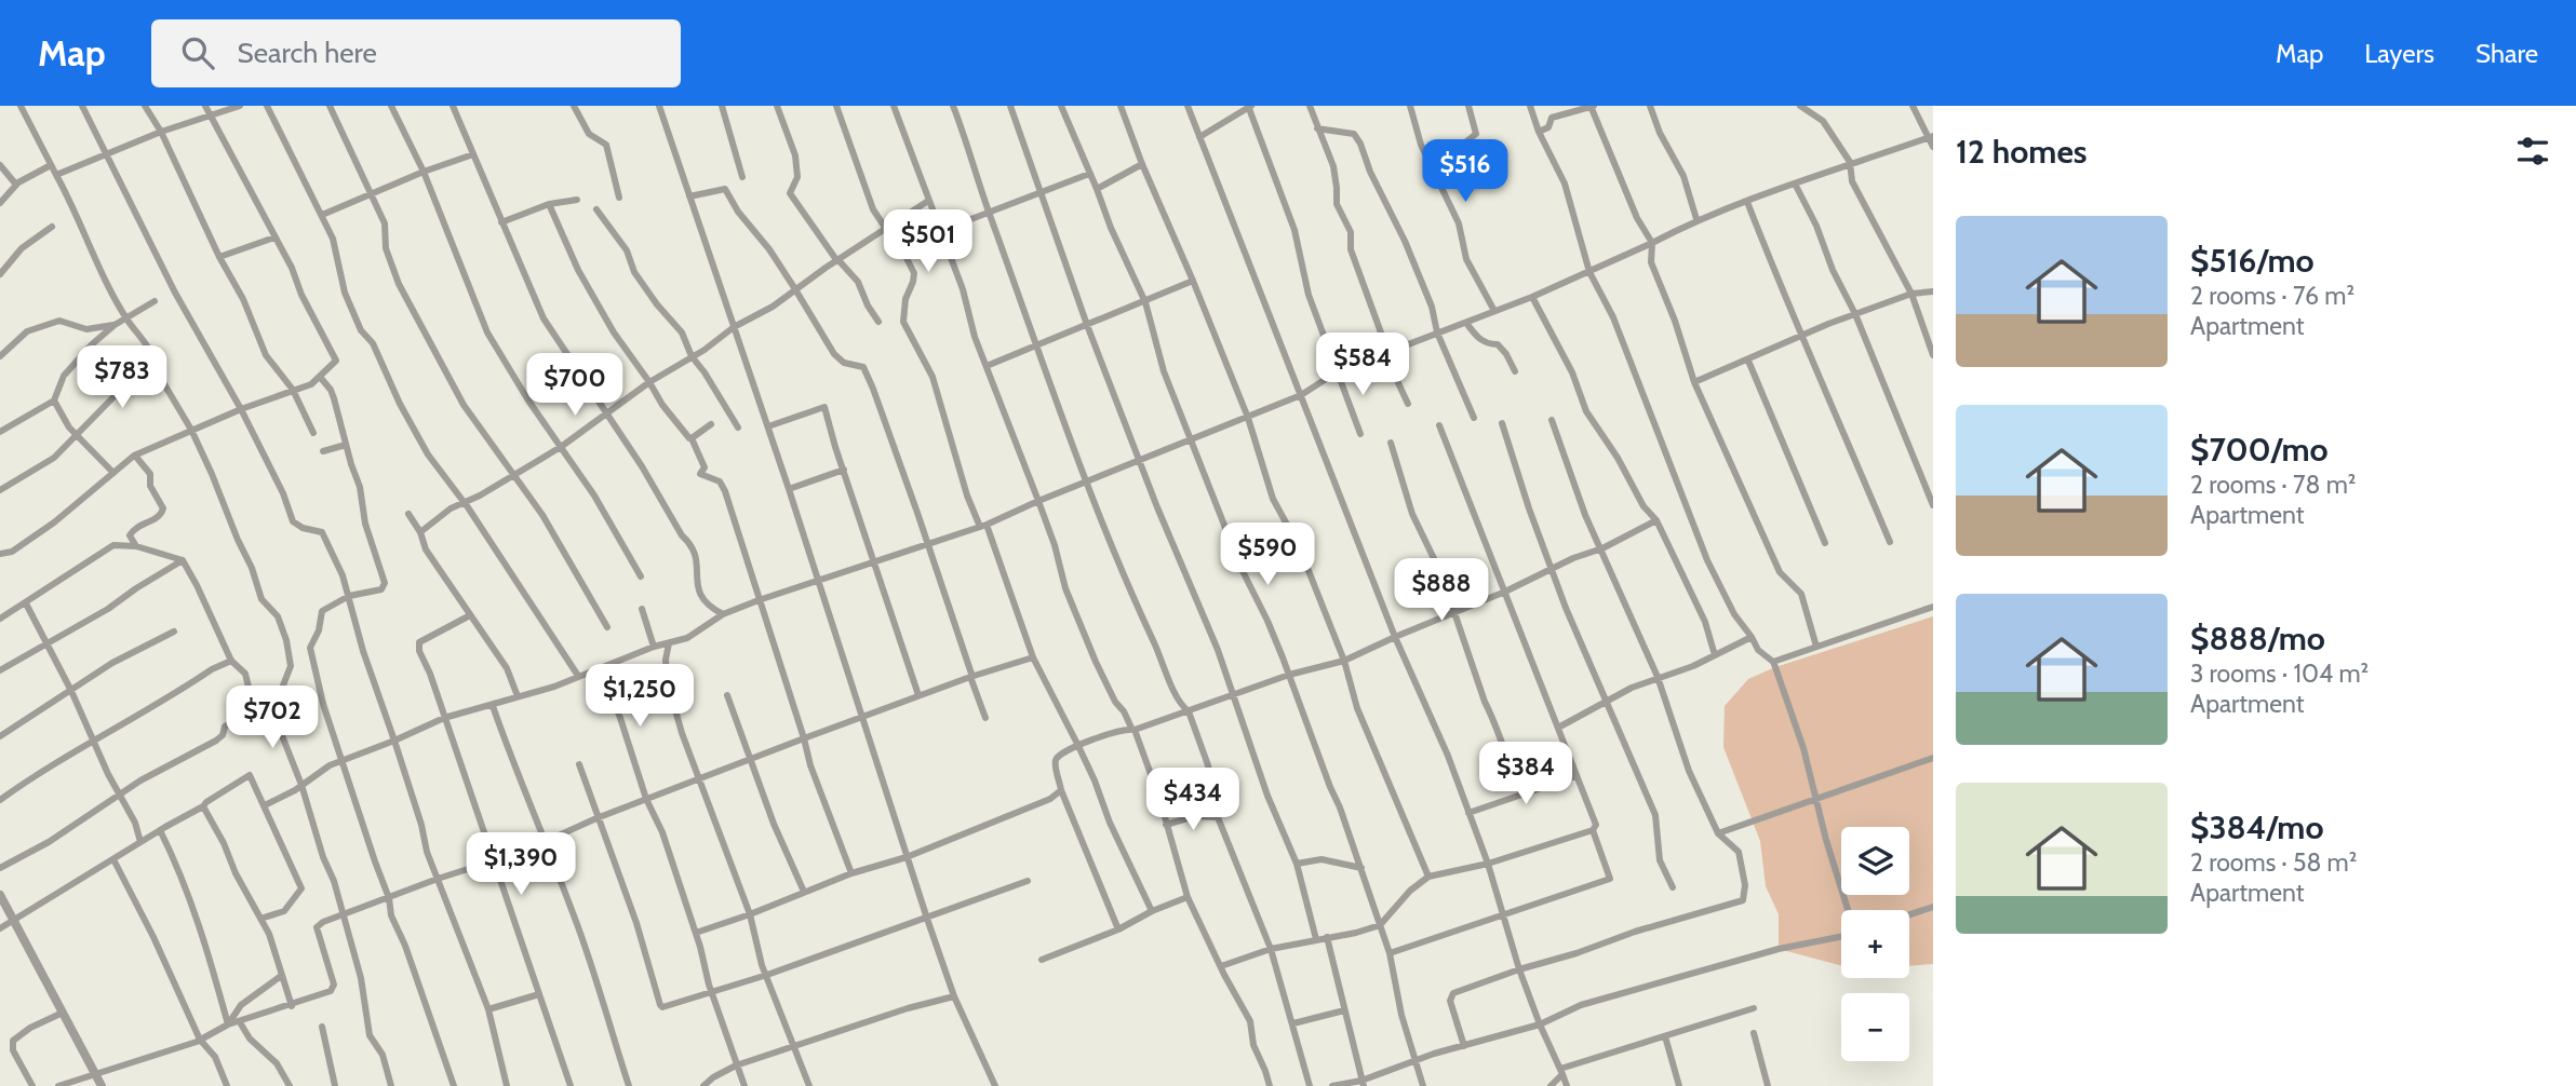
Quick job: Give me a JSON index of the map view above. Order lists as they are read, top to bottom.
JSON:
{
  "page": {
    "header": "Map",
    "search": "Search here",
    "nav": ["Map", "Layers", "Share"],
    "heading": "12 homes",
    "price": [
      "$516",
      "$501",
      "$584",
      "$783",
      "$700",
      "$590",
      "$888",
      "$1,250",
      "$702",
      "$384",
      "$434",
      "$1,390"
    ],
    "list": [
      {
        "name": "$516/mo",
        "note": "2 rooms · 76 m² · Apartment"
      },
      {
        "name": "$700/mo",
        "note": "2 rooms · 78 m² · Apartment"
      },
      {
        "name": "$888/mo",
        "note": "3 rooms · 104 m² · Apartment"
      },
      {
        "name": "$384/mo",
        "note": "2 rooms · 58 m² · Apartment"
      }
    ],
    "map_buttons": ["+", "−"]
  }
}
